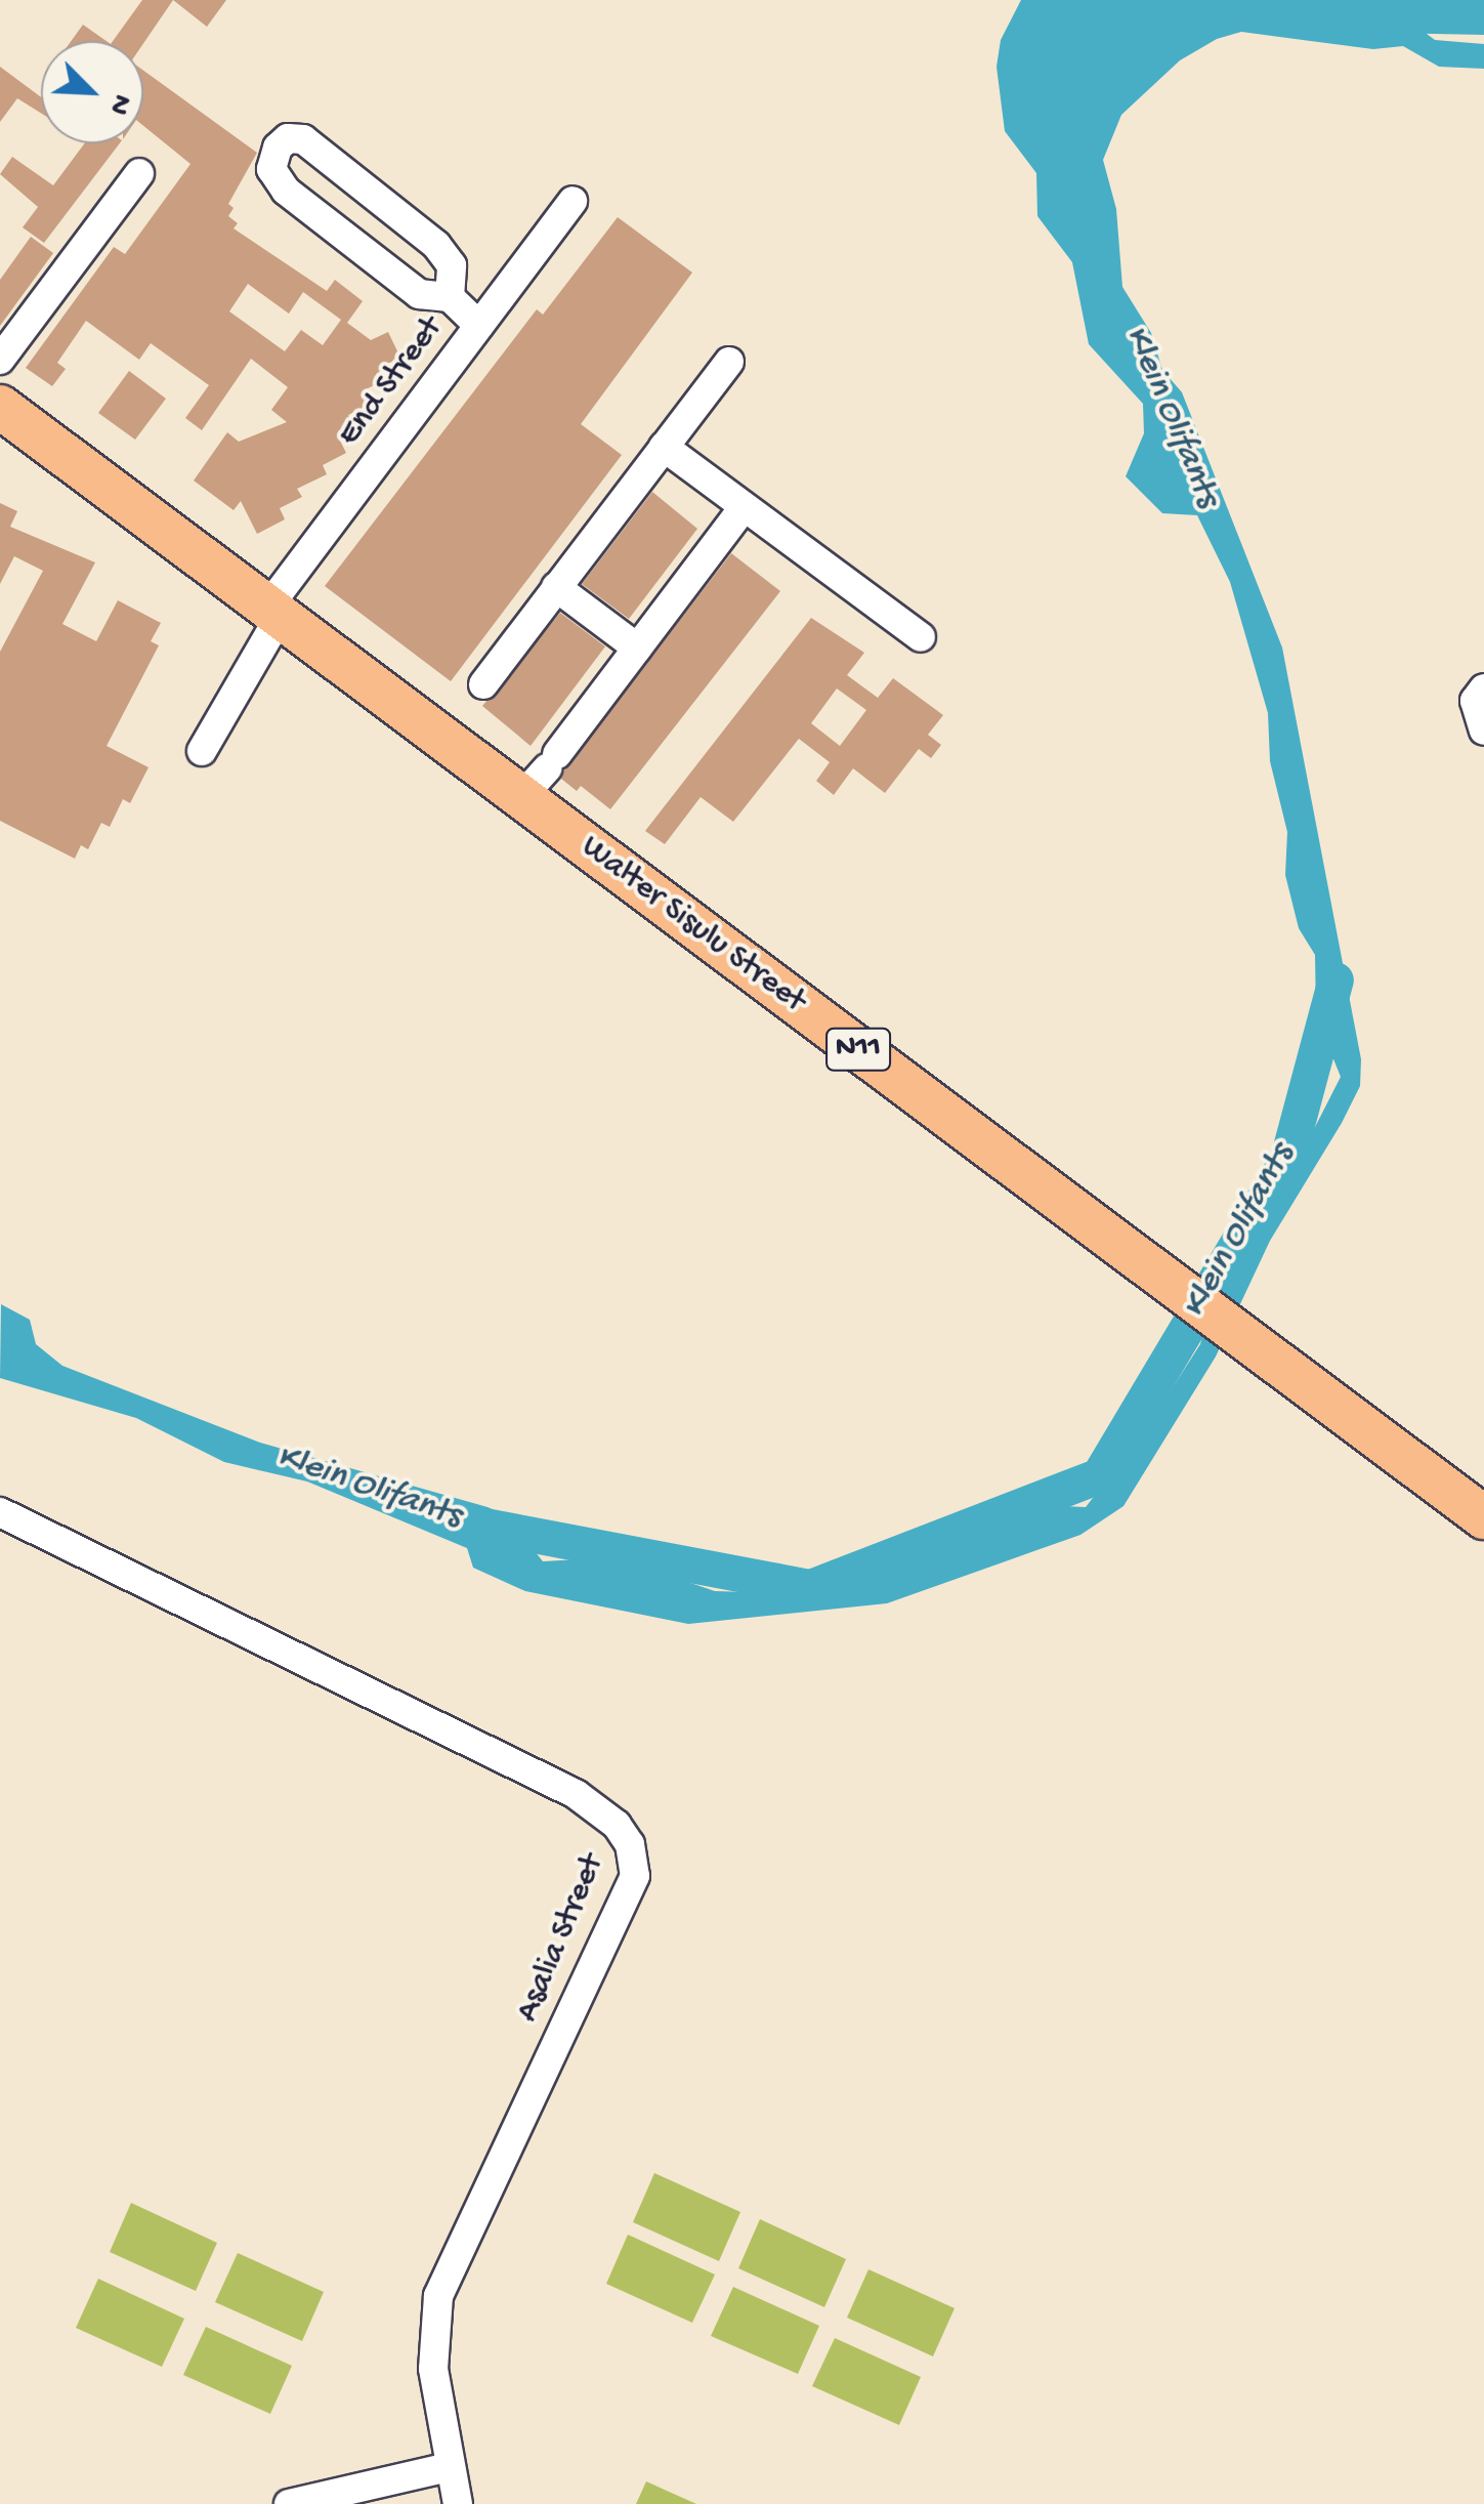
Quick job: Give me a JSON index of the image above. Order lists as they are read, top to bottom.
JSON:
{
  "streets": {
    "highway": ["Walter Sisulu Street", "N11"],
    "street": ["End Street", "Asalia Street"]
  },
  "crossings": [
    ["End Street", "Walter Sisulu Street"]
  ],
  "water": ["Klein Olifants"],
  "north": "bottom right"
}
